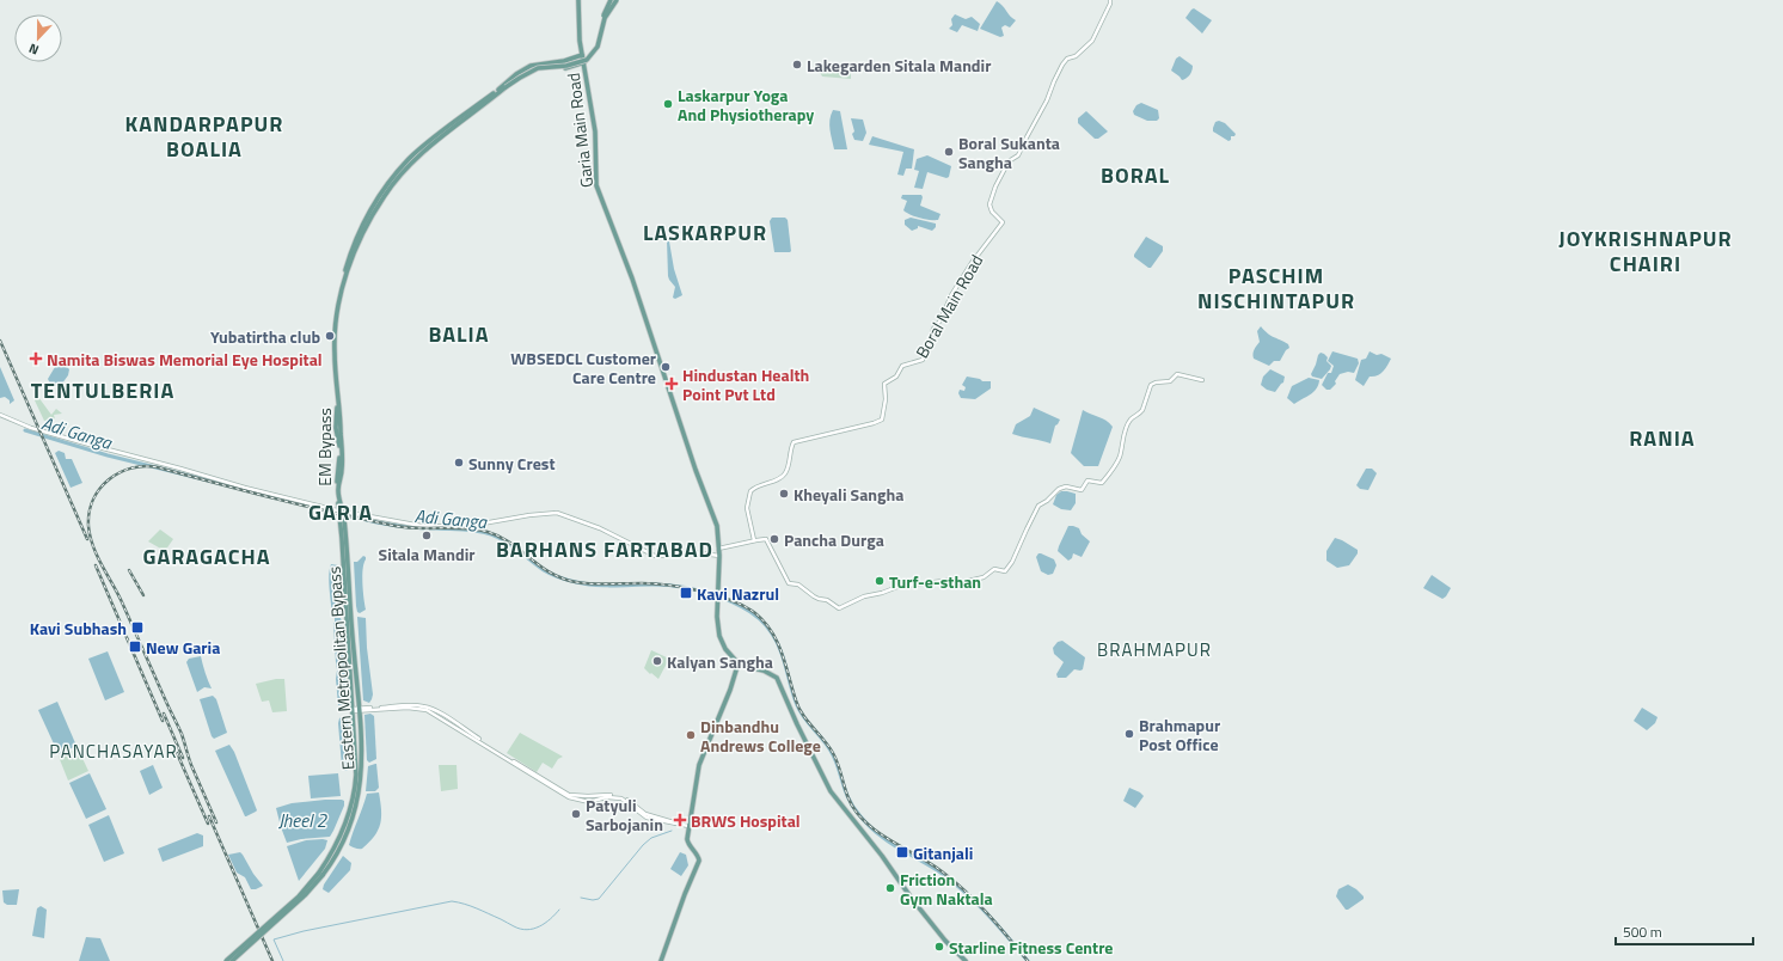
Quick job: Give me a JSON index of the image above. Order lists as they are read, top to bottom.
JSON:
{
  "streets": {
    "main road": ["Garia Main Road", "Boral Main Road", "Eastern Metropolitan Bypass"]
  },
  "districts": [
    "KANDARPAPUR BOALIA",
    "BORAL",
    "LASKARPUR",
    "JOYKRISHNAPUR CHAIRI",
    "PASCHIM NISCHINTAPUR",
    "BALIA",
    "TENTULBERIA",
    "RANIA",
    "GARIA",
    "BARHANS FARTABAD",
    "GARAGACHA",
    "BRAHMAPUR",
    "PANCHASAYAR"
  ],
  "water": ["Adi Ganga", "Jheel 2"],
  "places": {
    "other": [
      "Lakegarden Sitala Mandir",
      "Laskarpur Yoga And Physiotherapy",
      "Boral Sukanta Sangha",
      "Yubatirtha club",
      "WBSEDCL Customer Care Centre",
      "Sunny Crest",
      "Kheyali Sangha",
      "Sitala Mandir",
      "Pancha Durga",
      "Turf-e-sthan",
      "Kalyan Sangha",
      "Brahmapur Post Office",
      "Dinbandhu Andrews College",
      "Patyuli Sarbojanin",
      "Friction Gym Naktala",
      "Starline Fitness Centre"
    ],
    "health": ["Namita Biswas Memorial Eye Hospital", "Hindustan Health Point Pvt Ltd", "BRWS Hospital"],
    "transit": [
      "Kavi Nazrul",
      "Kavi Subhash",
      "New Garia",
      "Gitanjali"
    ]
  },
  "scale_bar": "500 m",
  "north": "bottom"
}
